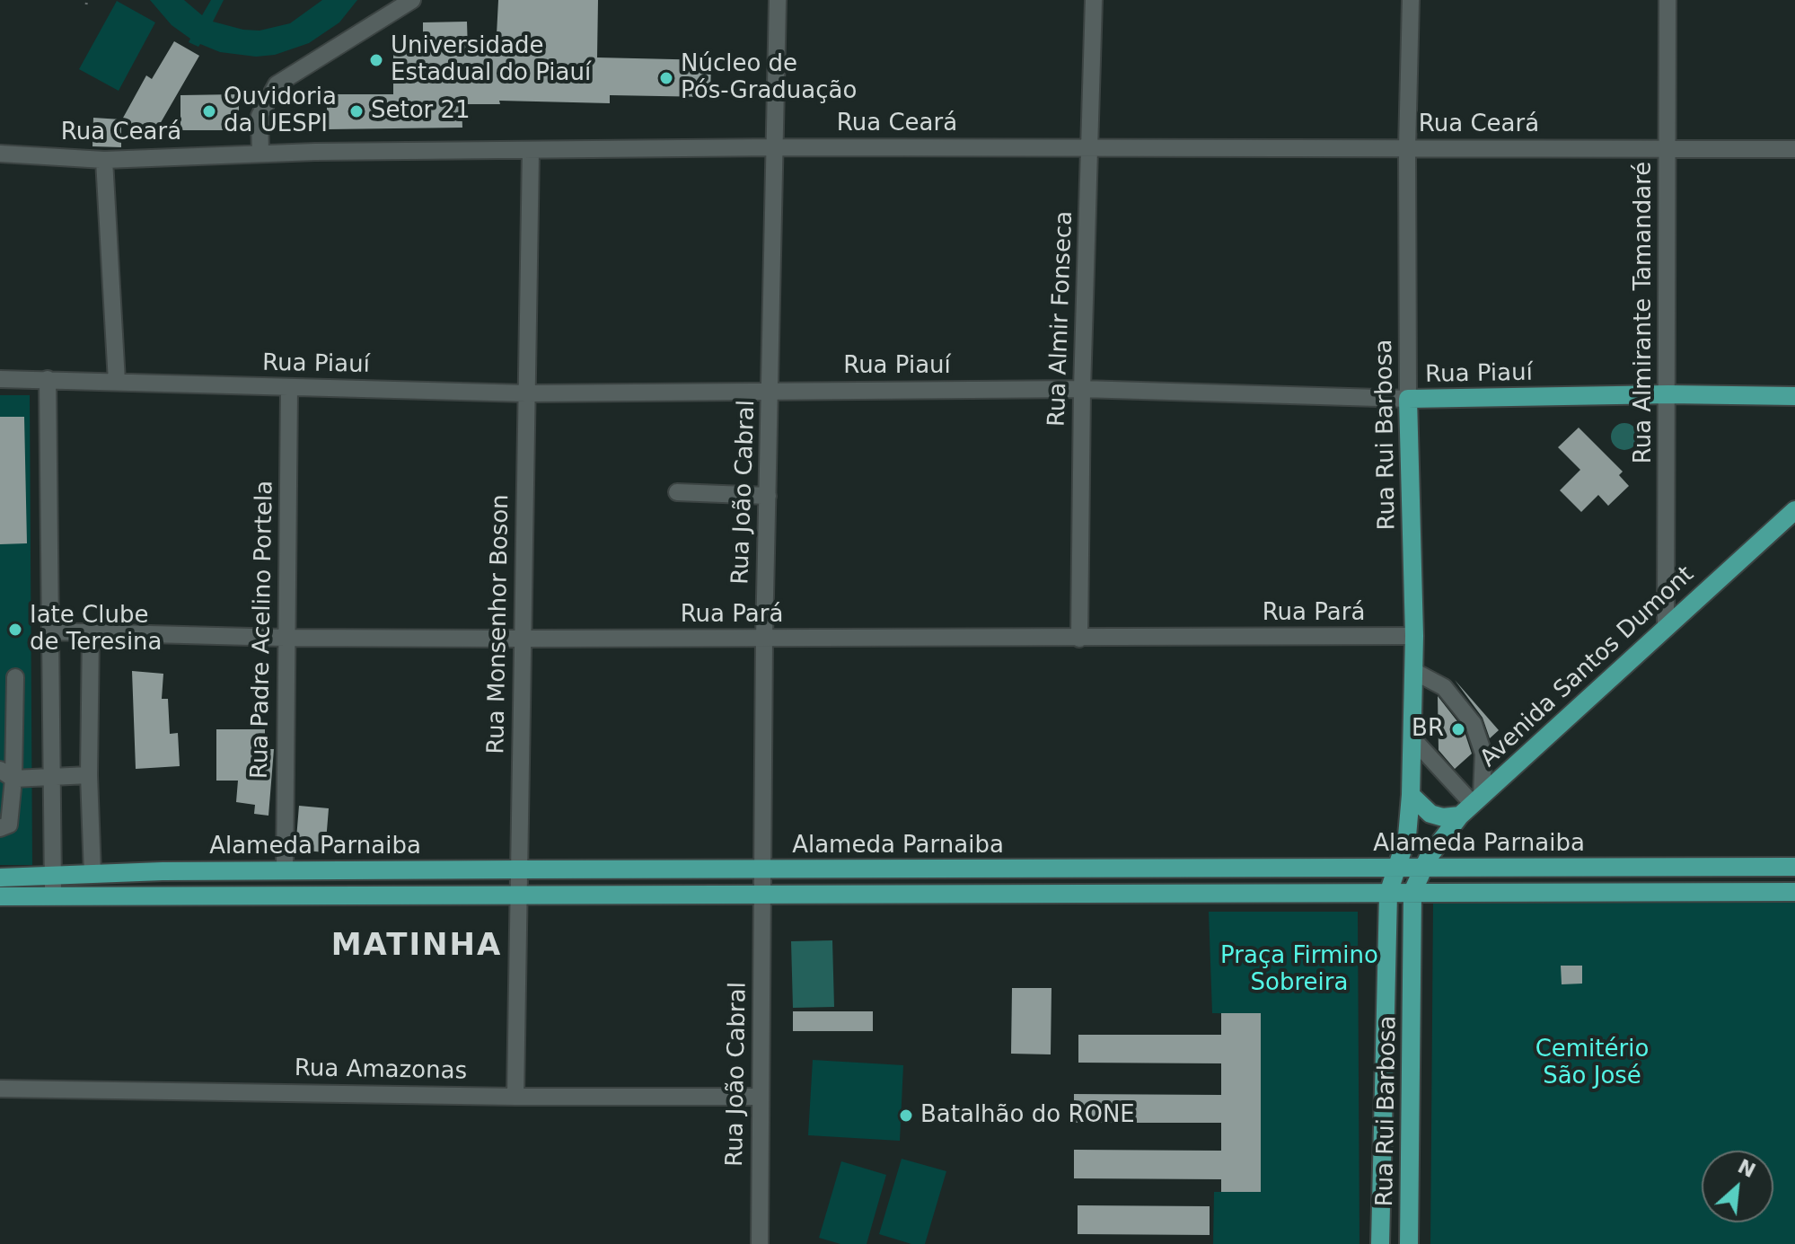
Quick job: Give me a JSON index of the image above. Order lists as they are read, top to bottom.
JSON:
{
  "streets": {
    "main road": [
      "Rua Piauí",
      "Rua Rui Barbosa",
      "Avenida Santos Dumont",
      "Alameda Parnaiba"
    ],
    "street": [
      "Rua Ceará",
      "Rua Almirante Tamandaré",
      "Rua Almir Fonseca",
      "Rua João Cabral",
      "Rua Pará",
      "Rua Monsenhor Boson",
      "Rua Padre Acelino Portela",
      "Rua Amazonas"
    ]
  },
  "crossings": [
    ["Rua Ceará", "Rua Almirante Tamandaré"],
    ["Rua Ceará", "Rua Almir Fonseca"],
    ["Rua Ceará", "Rua Rui Barbosa"],
    ["Rua Ceará", "Rua João Cabral"],
    ["Rua Ceará", "Rua Monsenhor Boson"],
    ["Rua Almirante Tamandaré", "Rua Piauí"],
    ["Rua Almirante Tamandaré", "Avenida Santos Dumont"],
    ["Rua Almir Fonseca", "Rua Piauí"],
    ["Rua Almir Fonseca", "Rua Pará"],
    ["Rua Piauí", "Rua Rui Barbosa"],
    ["Rua Piauí", "Rua João Cabral"],
    ["Rua Piauí", "Rua Monsenhor Boson"],
    ["Rua Piauí", "Rua Padre Acelino Portela"],
    ["Rua Rui Barbosa", "Rua Pará"],
    ["Rua Rui Barbosa", "Avenida Santos Dumont"],
    ["Rua Rui Barbosa", "Alameda Parnaiba"],
    ["Rua João Cabral", "Rua Pará"],
    ["Rua João Cabral", "Alameda Parnaiba"],
    ["Rua João Cabral", "Rua Amazonas"],
    ["Rua Pará", "Rua Monsenhor Boson"],
    ["Rua Pará", "Rua Padre Acelino Portela"],
    ["Rua Monsenhor Boson", "Alameda Parnaiba"],
    ["Rua Monsenhor Boson", "Rua Amazonas"],
    ["Rua Padre Acelino Portela", "Alameda Parnaiba"],
    ["Avenida Santos Dumont", "Alameda Parnaiba"]
  ],
  "districts": ["MATINHA"],
  "parks": ["Praça Firmino Sobreira", "Cemitério São José"],
  "places": [
    "Universidade Estadual do Piauí",
    "Núcleo de Pós-Graduação",
    "Ouvidoria da UESPI",
    "Setor 21",
    "Iate Clube de Teresina",
    "BR",
    "Batalhão do RONE"
  ],
  "north": "top right"
}
